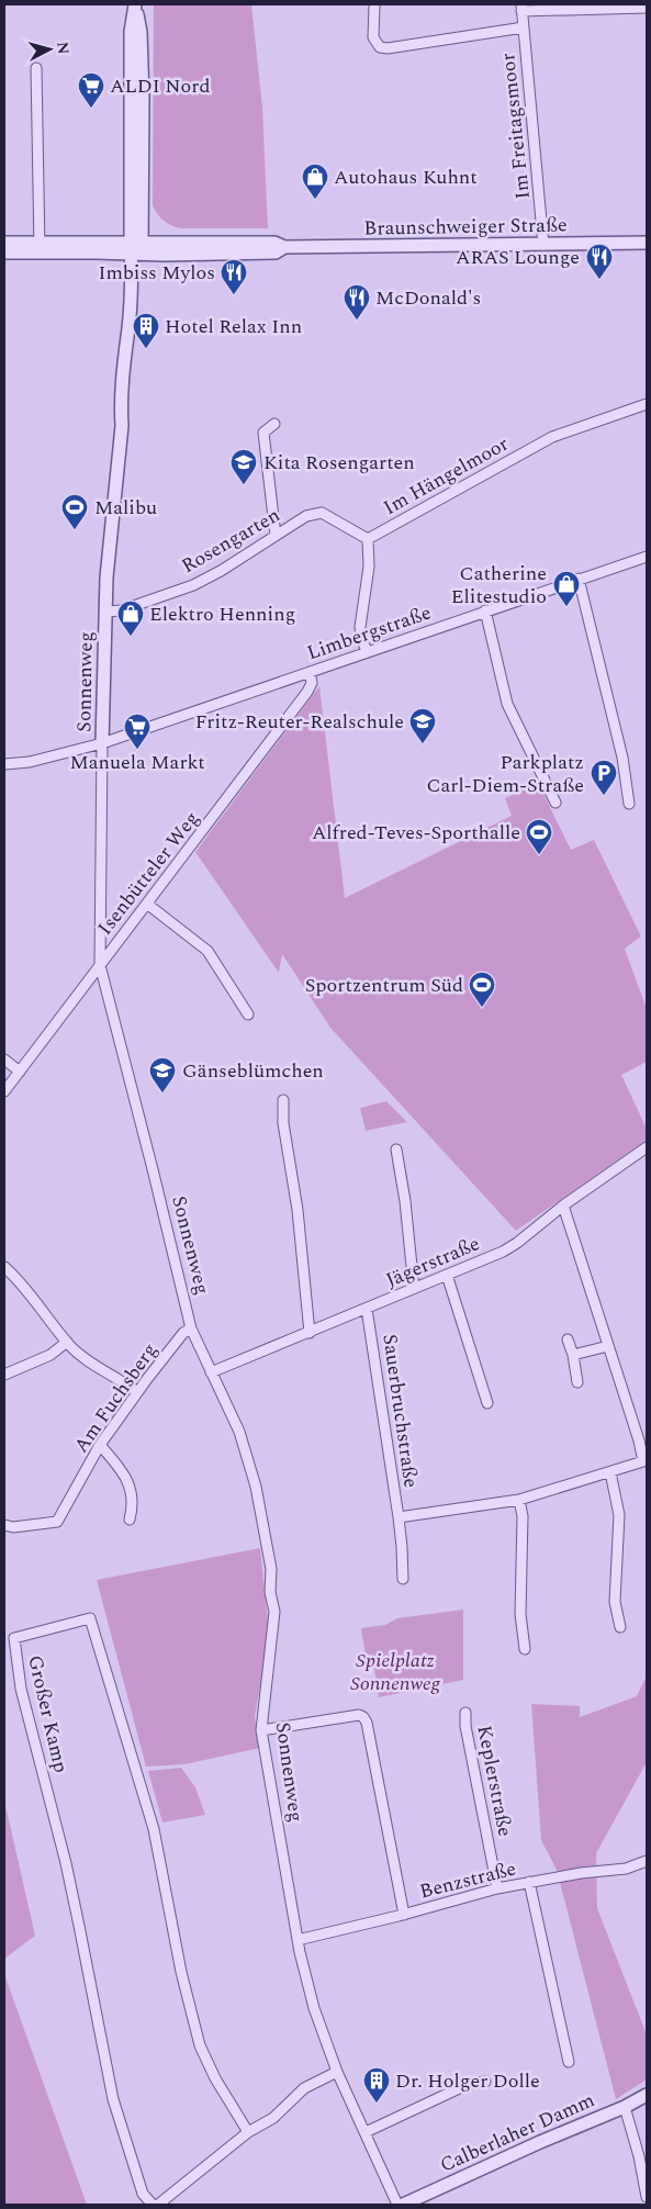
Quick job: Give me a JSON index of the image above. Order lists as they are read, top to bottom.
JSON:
{
  "streets": {
    "street": [
      "Im Freitagsmoor",
      "Braunschweiger Straße",
      "Im Hängelmoor",
      "Rosengarten",
      "Limbergstraße",
      "Sonnenweg",
      "Isenbütteler Weg",
      "Jägerstraße",
      "Am Fuchsberg",
      "Sauerbruchstraße",
      "Großer Kamp",
      "Keplerstraße",
      "Benzstraße",
      "Calberlaher Damm"
    ]
  },
  "crossings": [
    ["Im Freitagsmoor", "Braunschweiger Straße"],
    ["Braunschweiger Straße", "Sonnenweg"],
    ["Im Hängelmoor", "Rosengarten"],
    ["Rosengarten", "Sonnenweg"],
    ["Limbergstraße", "Sonnenweg"],
    ["Limbergstraße", "Isenbütteler Weg"],
    ["Sonnenweg", "Isenbütteler Weg"],
    ["Sonnenweg", "Jägerstraße"],
    ["Sonnenweg", "Am Fuchsberg"],
    ["Sonnenweg", "Benzstraße"],
    ["Jägerstraße", "Sauerbruchstraße"],
    ["Keplerstraße", "Benzstraße"]
  ],
  "parks": ["Spielplatz Sonnenweg"],
  "places": {
    "supermarket": ["ALDI Nord", "Manuela Markt"],
    "shop": ["Autohaus Kuhnt", "Catherine Elitestudio", "Elektro Henning"],
    "restaurant": ["ARAS Lounge", "Imbiss Mylos", "McDonald's"],
    "building": ["Hotel Relax Inn", "Dr. Holger Dolle"],
    "school or university": ["Kita Rosengarten", "Fritz-Reuter-Realschule", "Gänseblümchen"],
    "sports": ["Malibu", "Alfred-Teves-Sporthalle", "Sportzentrum Süd"],
    "parking": ["Parkplatz Carl-Diem-Straße"]
  },
  "north": "right"
}
